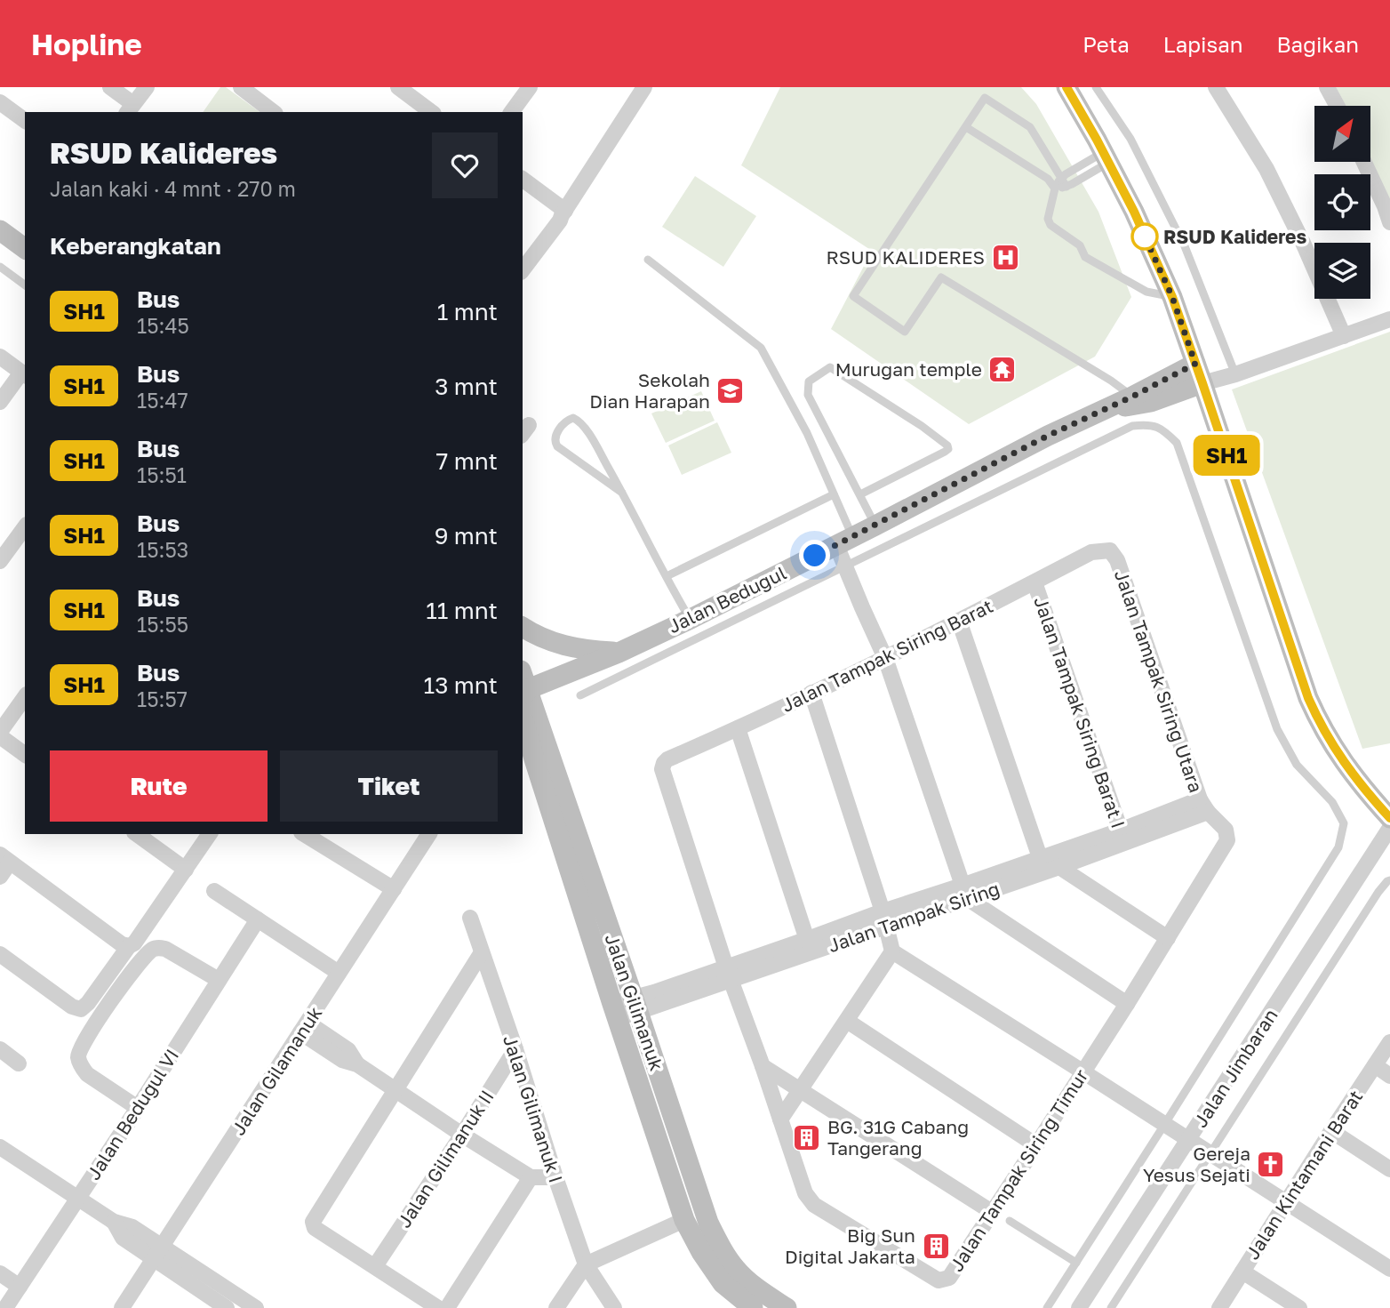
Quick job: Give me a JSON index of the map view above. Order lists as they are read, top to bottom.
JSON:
{
  "streets": {
    "street": [
      "Jalan Bedugul",
      "Jalan Tampak Siring Barat",
      "Jalan Tampak Siring Utara",
      "Jalan Tampak Siring Barat I",
      "Jalan Tampak Siring",
      "Jalan Gilimanuk",
      "Jalan Jimbaran",
      "Jalan Gilamanuk",
      "Jalan Gilimanuk I",
      "Jalan Bedugul VI",
      "Jalan Gilimanuk II",
      "Jalan Tampak Siring Timur",
      "Jalan Kintamani Barat"
    ]
  },
  "crossings": [
    ["Jalan Bedugul", "Jalan Gilimanuk"],
    ["Jalan Tampak Siring Barat", "Jalan Tampak Siring Utara"],
    ["Jalan Tampak Siring Barat", "Jalan Tampak Siring Barat I"],
    ["Jalan Tampak Siring Barat", "Jalan Tampak Siring Timur"],
    ["Jalan Tampak Siring Utara", "Jalan Tampak Siring"],
    ["Jalan Tampak Siring Utara", "Jalan Tampak Siring Timur"],
    ["Jalan Tampak Siring Barat I", "Jalan Tampak Siring"],
    ["Jalan Tampak Siring", "Jalan Gilimanuk"],
    ["Jalan Tampak Siring", "Jalan Tampak Siring Timur"],
    ["Jalan Gilimanuk I", "Jalan Gilimanuk II"]
  ],
  "places": {
    "other": ["RSUD Kalideres"],
    "hospital": ["RSUD KALIDERES"],
    "temple": ["Murugan temple"],
    "school or university": ["Sekolah Dian Harapan"],
    "building": ["BG. 31G Cabang Tangerang", "Big Sun Digital Jakarta"],
    "church": ["Gereja Yesus Sejati"]
  },
  "lines": ["bus line SH1"],
  "north": "top right",
  "page": {
    "header": "Hopline",
    "nav": ["Peta", "Lapisan", "Bagikan"],
    "on_map": "SH1",
    "heading": [
      ["RSUD Kalideres", "Jalan kaki · 4 mnt · 270 m"],
      "Keberangkatan"
    ],
    "list": [
      {
        "mark": "SH1",
        "name": "Bus",
        "note": "15:45",
        "value": "1 mnt"
      },
      {
        "mark": "SH1",
        "name": "Bus",
        "note": "15:47",
        "value": "3 mnt"
      },
      {
        "mark": "SH1",
        "name": "Bus",
        "note": "15:51",
        "value": "7 mnt"
      },
      {
        "mark": "SH1",
        "name": "Bus",
        "note": "15:53",
        "value": "9 mnt"
      },
      {
        "mark": "SH1",
        "name": "Bus",
        "note": "15:55",
        "value": "11 mnt"
      },
      {
        "mark": "SH1",
        "name": "Bus",
        "note": "15:57",
        "value": "13 mnt"
      }
    ],
    "buttons": ["Rute", "Tiket"]
  }
}
